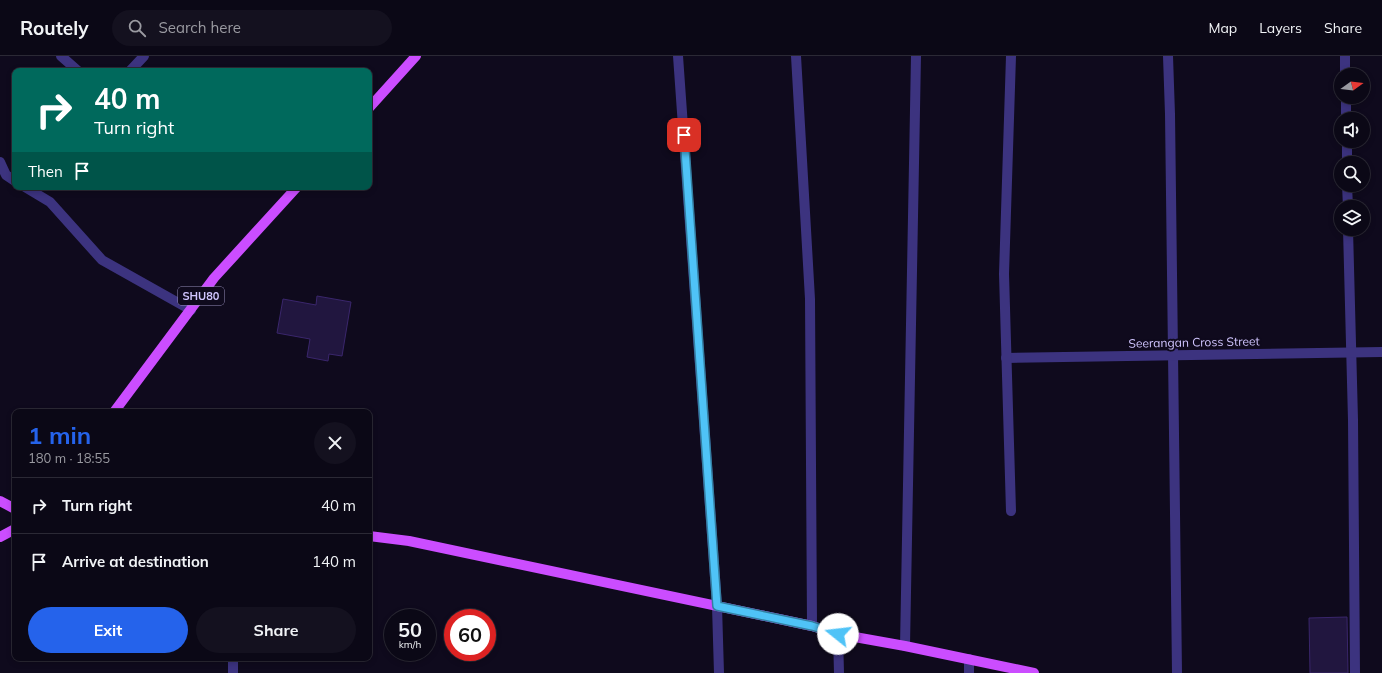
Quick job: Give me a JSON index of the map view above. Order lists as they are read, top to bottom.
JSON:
{
  "streets": {
    "main road": ["SHU80"],
    "street": ["Seerangan Cross Street"]
  },
  "north": "right",
  "page": {
    "header": "Routely",
    "search": "Search here",
    "nav": ["Map", "Layers", "Share"],
    "turn": ["40 m", "Turn right"],
    "then": "Then",
    "heading": ["1 min", "180 m · 18:55"],
    "list": [
      {
        "name": "Turn right",
        "value": "40 m"
      },
      {
        "name": "Arrive at destination",
        "value": "140 m"
      }
    ],
    "buttons": ["Exit", "Share"],
    "speed": "50 km/h",
    "limit": "60"
  }
}
